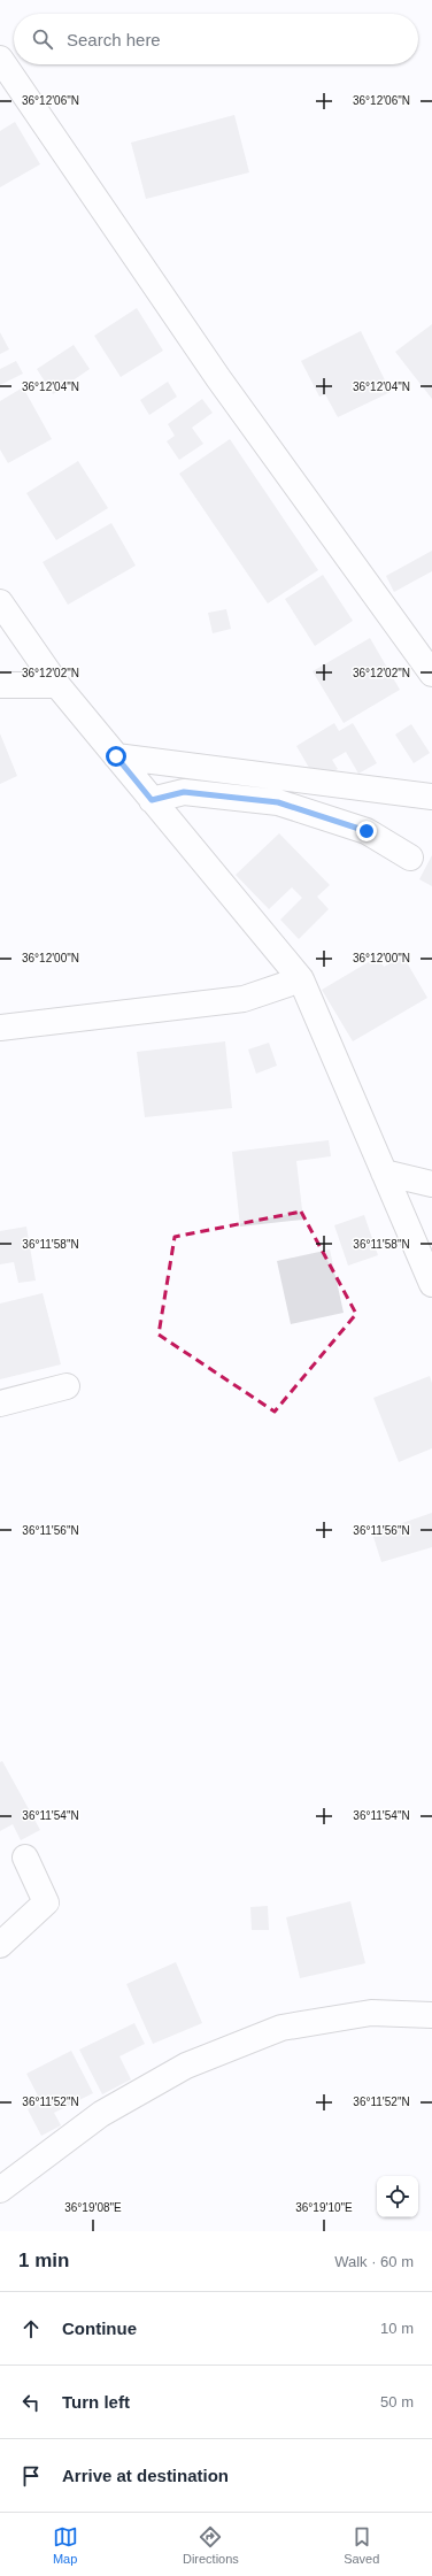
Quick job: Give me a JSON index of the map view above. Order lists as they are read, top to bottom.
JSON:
{
  "page": {
    "search": "Search here",
    "heading": ["1 min", "Walk · 60 m"],
    "list": [
      ["Continue", "10 m"],
      ["Turn left", "50 m"],
      "Arrive at destination"
    ],
    "nav": ["Map", "Directions", "Saved"]
  },
  "coordinates": [
    "36°12'06\"N",
    "36°12'04\"N",
    "36°12'02\"N",
    "36°12'00\"N",
    "36°11'58\"N",
    "36°11'56\"N",
    "36°11'54\"N",
    "36°11'52\"N",
    "36°19'08\"E",
    "36°19'10\"E"
  ]
}
